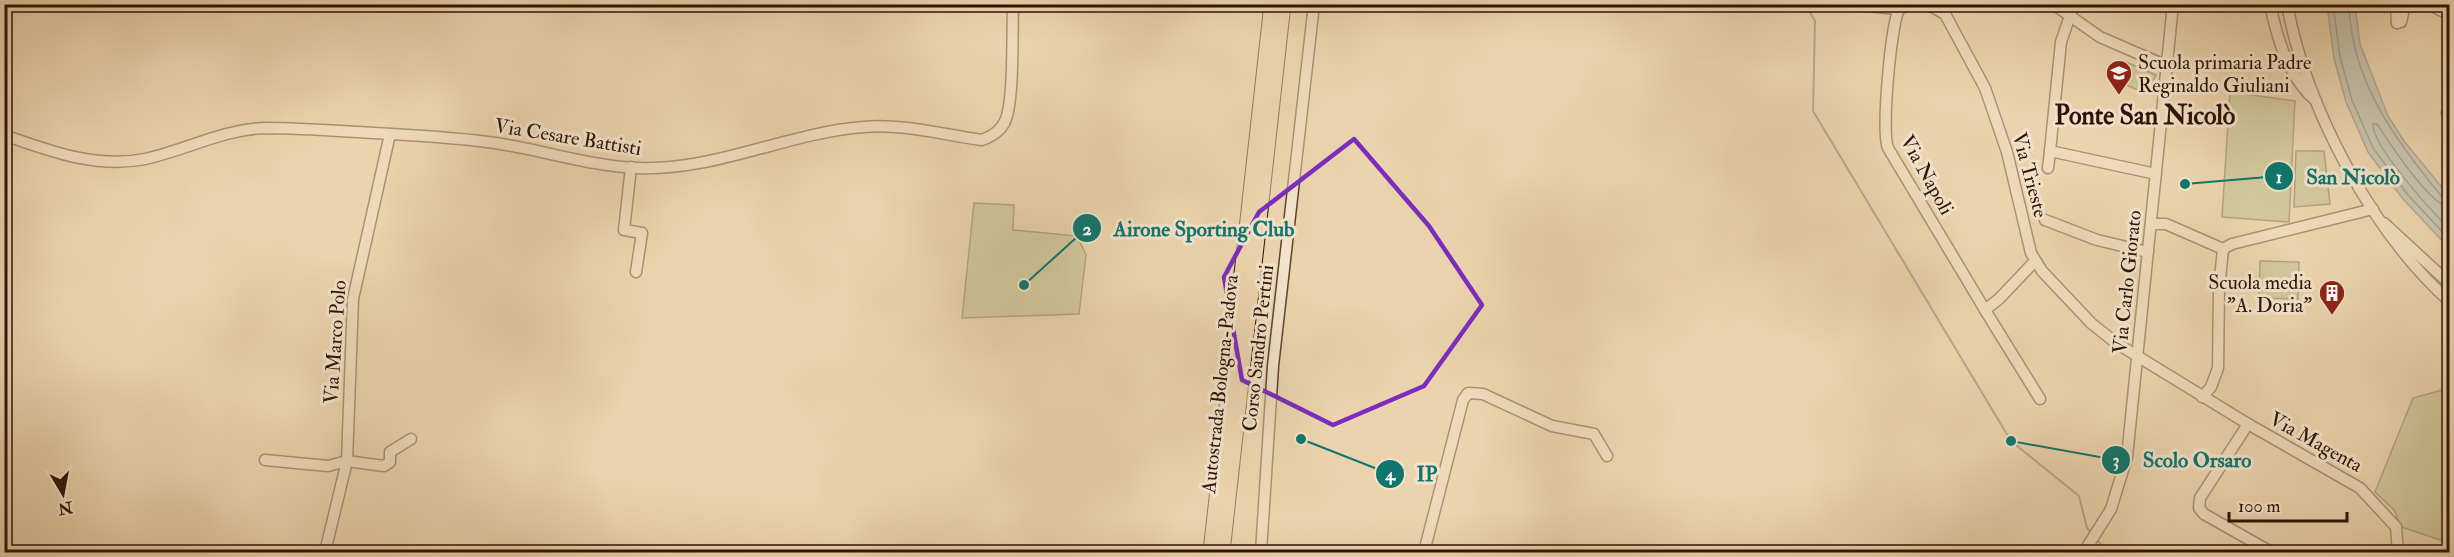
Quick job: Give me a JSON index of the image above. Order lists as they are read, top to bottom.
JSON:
{
  "streets": {
    "highway": ["Autostrada Bologna-Padova"],
    "street": [
      "Via Cesare Battisti",
      "Via Napoli",
      "Via Trieste",
      "Via Carlo Giorato",
      "Via Marco Polo",
      "Corso Sandro Pertini",
      "Via Magenta"
    ]
  },
  "crossings": [
    ["Via Cesare Battisti", "Via Marco Polo"],
    ["Via Trieste", "Via Carlo Giorato"],
    ["Via Trieste", "Via Magenta"],
    ["Via Carlo Giorato", "Via Magenta"]
  ],
  "districts": ["Ponte San Nicolò"],
  "places": {
    "school or university": ["Scuola primaria Padre Reginaldo Giuliani"],
    "other": [
      "San Nicolò",
      "Airone Sporting Club",
      "IP",
      "Scolo Orsaro"
    ],
    "building": ["Scuola media \"A. Doria\""]
  },
  "scale_bar": "100 m",
  "north": "bottom"
}
